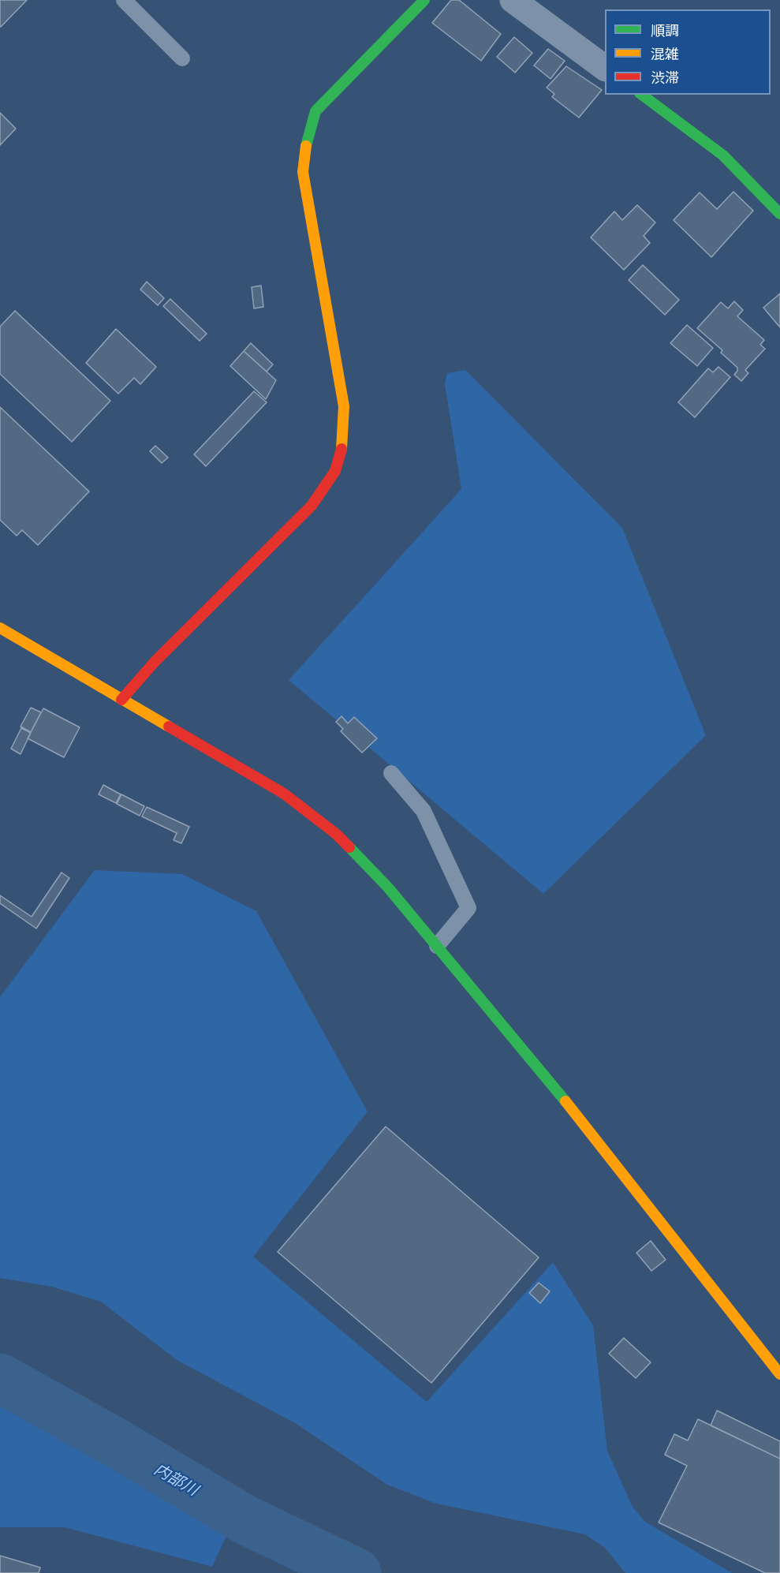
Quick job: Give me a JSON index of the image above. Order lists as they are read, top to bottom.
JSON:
{
  "water": ["内部川"],
  "legend": ["順調", "混雑", "渋滞"]
}
